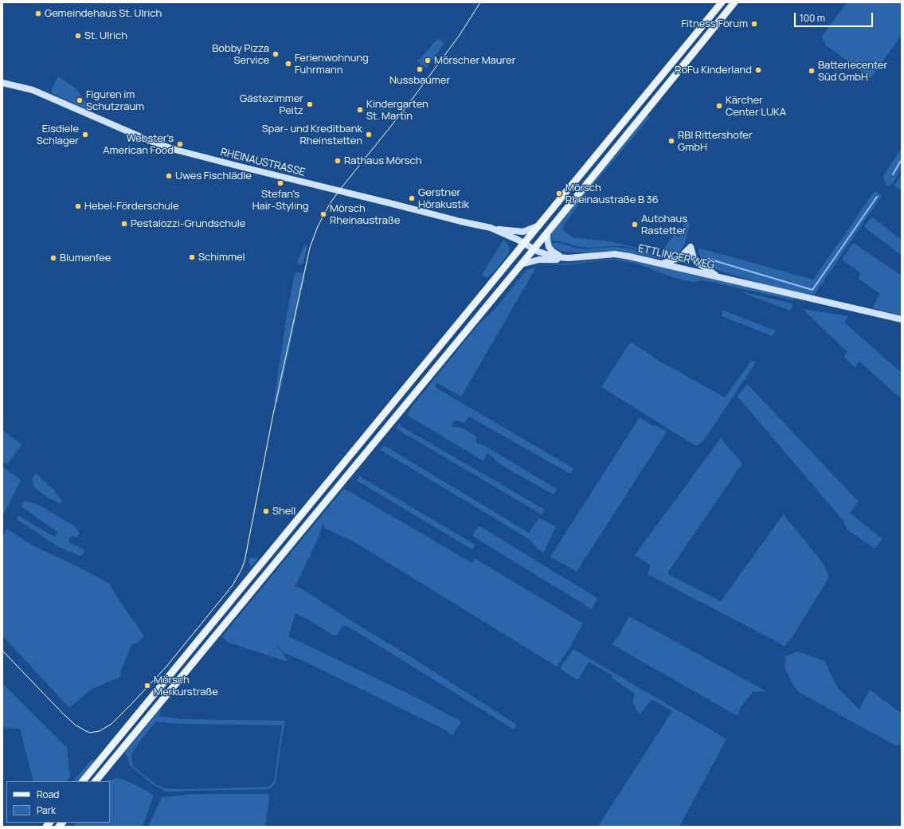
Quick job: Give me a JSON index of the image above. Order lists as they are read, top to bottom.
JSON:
{
  "streets": {
    "street": ["RHEINAUSTRASSE", "ETTLINGER WEG"]
  },
  "crossings": [
    ["RHEINAUSTRASSE", "ETTLINGER WEG"]
  ],
  "places": [
    "Gemeindehaus St. Ulrich",
    "Fitness Forum",
    "St. Ulrich",
    "Bobby Pizza Service",
    "Mörscher Maurer",
    "Ferienwohnung Fuhrmann",
    "Nussbaumer",
    "RoFu Kinderland",
    "Batteriecenter Süd GmbH",
    "Figuren im Schutzraum",
    "Gästezimmer Peitz",
    "Kärcher Center LUKA",
    "Kindergarten St. Martin",
    "Eisdiele Schlager",
    "Spar- und Kreditbank Rheinstetten",
    "RBI Rittershofer GmbH",
    "Webster's American Food",
    "Rathaus Mörsch",
    "Uwes Fischlädle",
    "Stefan's Hair-Styling",
    "Mörsch Rheinaustraße B 36",
    "Gerstner Hörakustik",
    "Hebel-Förderschule",
    "Mörsch Rheinaustraße",
    "Pestalozzi-Grundschule",
    "Autohaus Rastetter",
    "Schimmel",
    "Blumenfee",
    "Shell",
    "Mörsch Merkurstraße"
  ],
  "legend": ["Road", "Park"],
  "scale_bar": "100 m"
}
